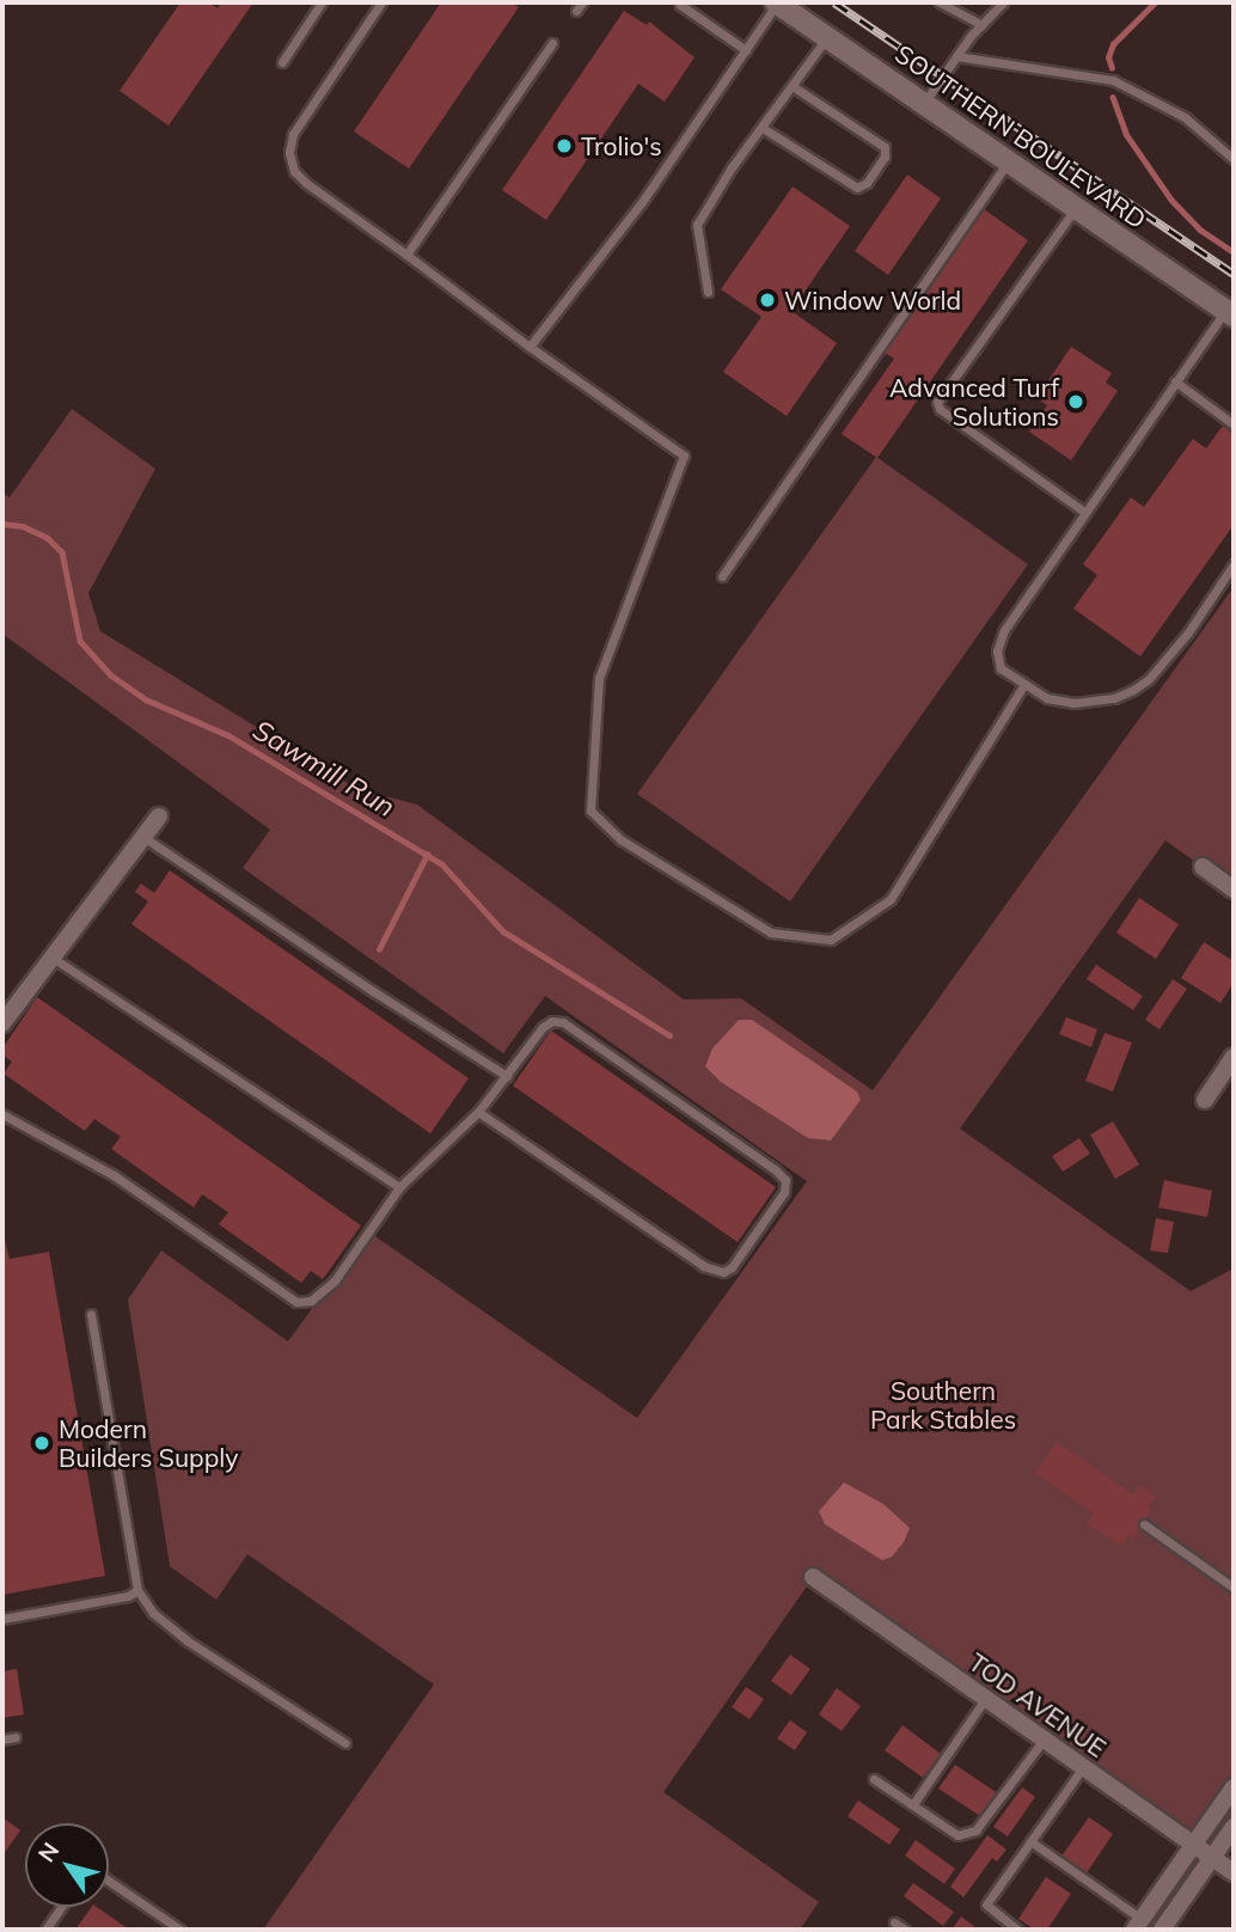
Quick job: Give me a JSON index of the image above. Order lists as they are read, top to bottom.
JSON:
{
  "streets": {
    "street": ["SOUTHERN BOULEVARD", "TOD AVENUE"]
  },
  "water": ["Sawmill Run"],
  "parks": ["Southern Park Stables"],
  "places": [
    "Trolio's",
    "Window World",
    "Advanced Turf Solutions",
    "Modern Builders Supply"
  ],
  "north": "top left"
}
